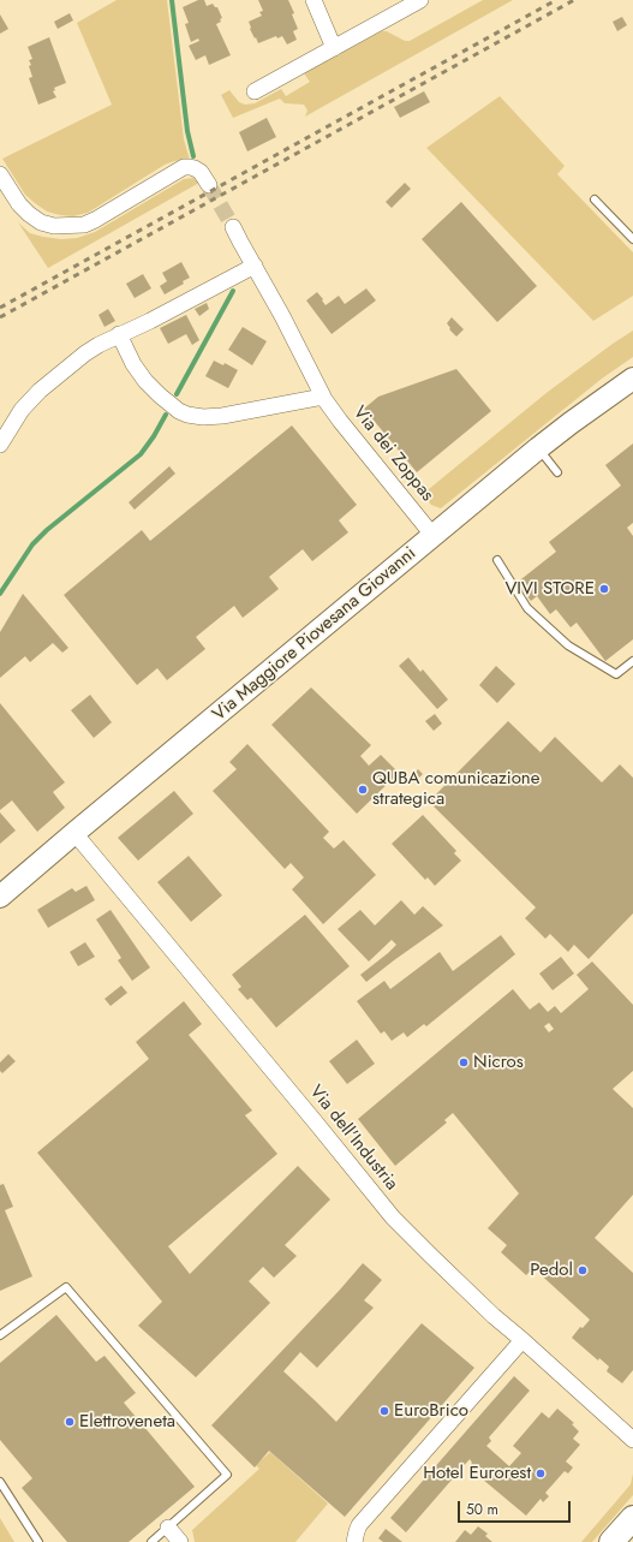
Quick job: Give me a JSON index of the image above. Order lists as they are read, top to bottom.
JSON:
{
  "streets": {
    "street": ["Via dei Zoppas", "Via Maggiore Piovesana Giovanni", "Via dell'Industria"]
  },
  "crossings": [
    ["Via dei Zoppas", "Via Maggiore Piovesana Giovanni"],
    ["Via Maggiore Piovesana Giovanni", "Via dell'Industria"]
  ],
  "places": [
    "VIVI STORE",
    "QUBA comunicazione strategica",
    "Nicros",
    "Pedol",
    "EuroBrico",
    "Elettroveneta",
    "Hotel Eurorest"
  ],
  "scale_bar": "50 m"
}
